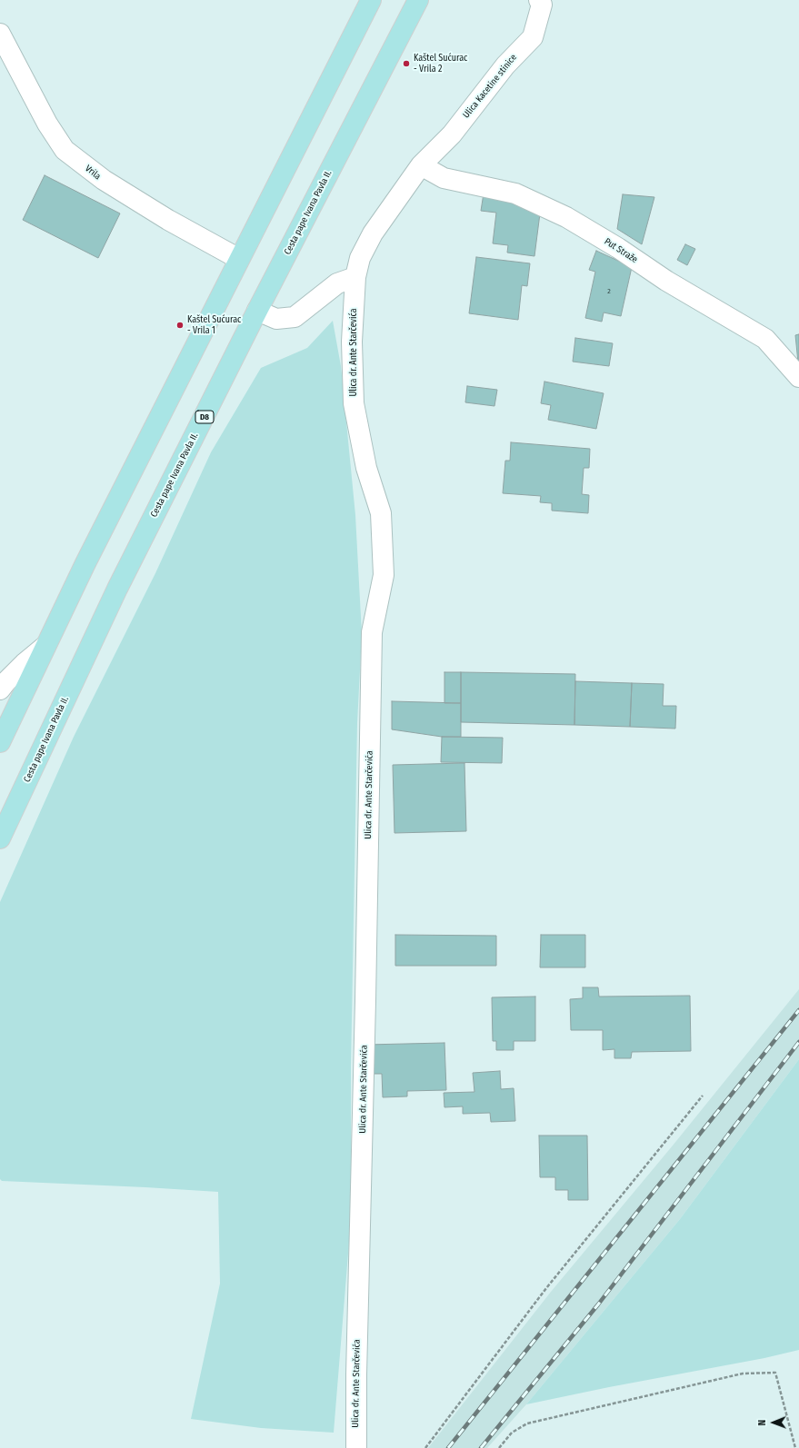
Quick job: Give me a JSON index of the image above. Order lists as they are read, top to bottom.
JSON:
{
  "streets": {
    "main road": ["Cesta pape Ivana Pavla II.", "D8"],
    "street": [
      "Ulica Kacetine stinice",
      "Vrila",
      "Put Straže",
      "Ulica dr. Ante Starčevića"
    ]
  },
  "crossings": [
    ["Ulica Kacetine stinice", "Put Straže"],
    ["Ulica Kacetine stinice", "Ulica dr. Ante Starčevića"],
    ["Put Straže", "Ulica dr. Ante Starčevića"]
  ],
  "places": ["Kaštel Sućurac - Vrila 2", "Kaštel Sućurac - Vrila 1"],
  "house_numbers": ["2"],
  "north": "left"
}
